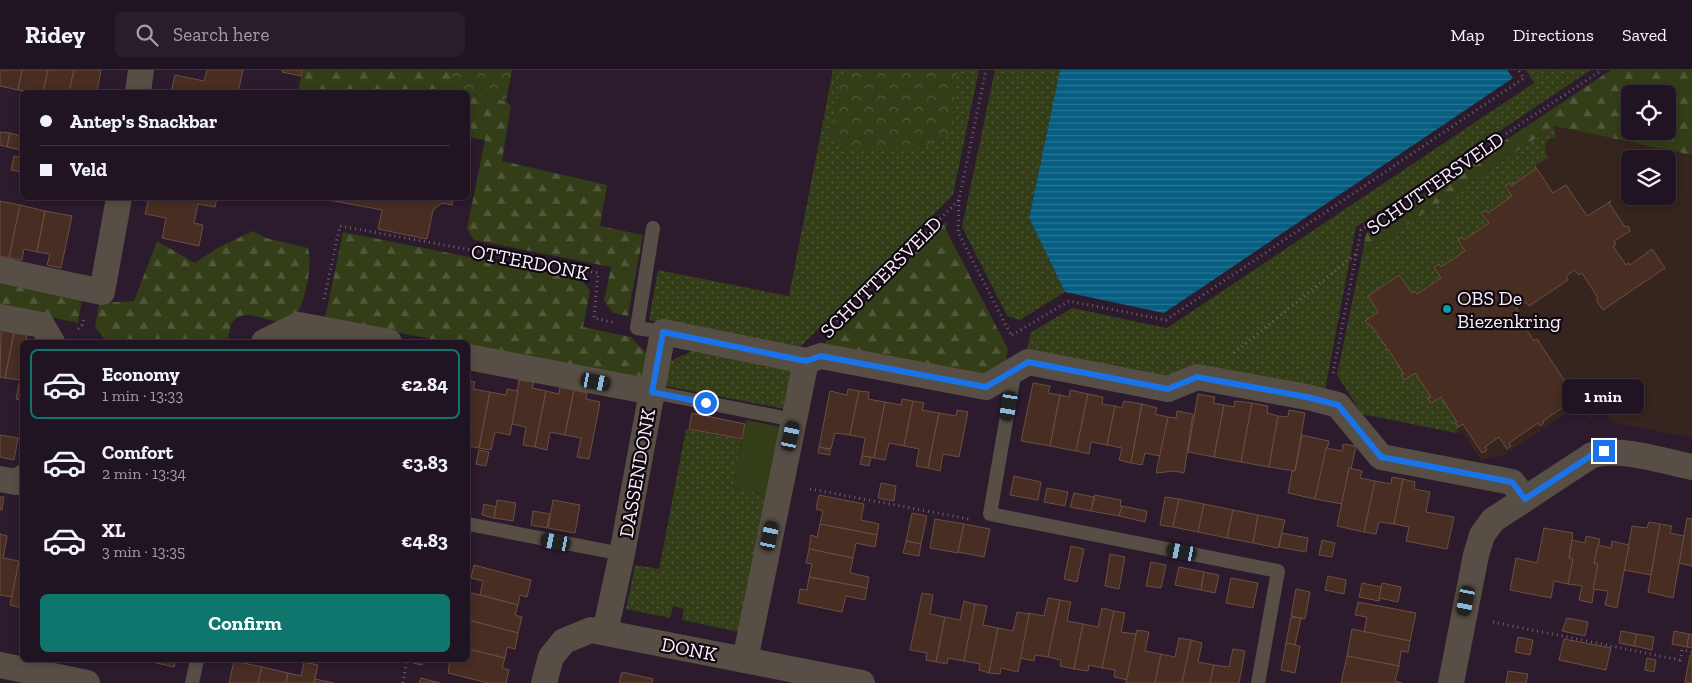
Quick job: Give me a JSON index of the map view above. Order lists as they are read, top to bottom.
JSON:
{
  "streets": {
    "street": ["SCHUTTERSVELD", "DASSENDONK", "DONK"],
    "path": ["OTTERDONK"]
  },
  "crossings": [
    ["DASSENDONK", "DONK"]
  ],
  "places": ["OBS De Biezenkring"],
  "page": {
    "header": "Ridey",
    "search": "Search here",
    "nav": ["Map", "Directions", "Saved"],
    "banner": ["Antep's Snackbar", "Veld"],
    "list": [
      {
        "name": "Economy",
        "note": "1 min · 13:33",
        "value": "€2.84"
      },
      {
        "name": "Comfort",
        "note": "2 min · 13:34",
        "value": "€3.83"
      },
      {
        "name": "XL",
        "note": "3 min · 13:35",
        "value": "€4.83"
      }
    ],
    "bubble": "1 min",
    "buttons": "Confirm"
  }
}
